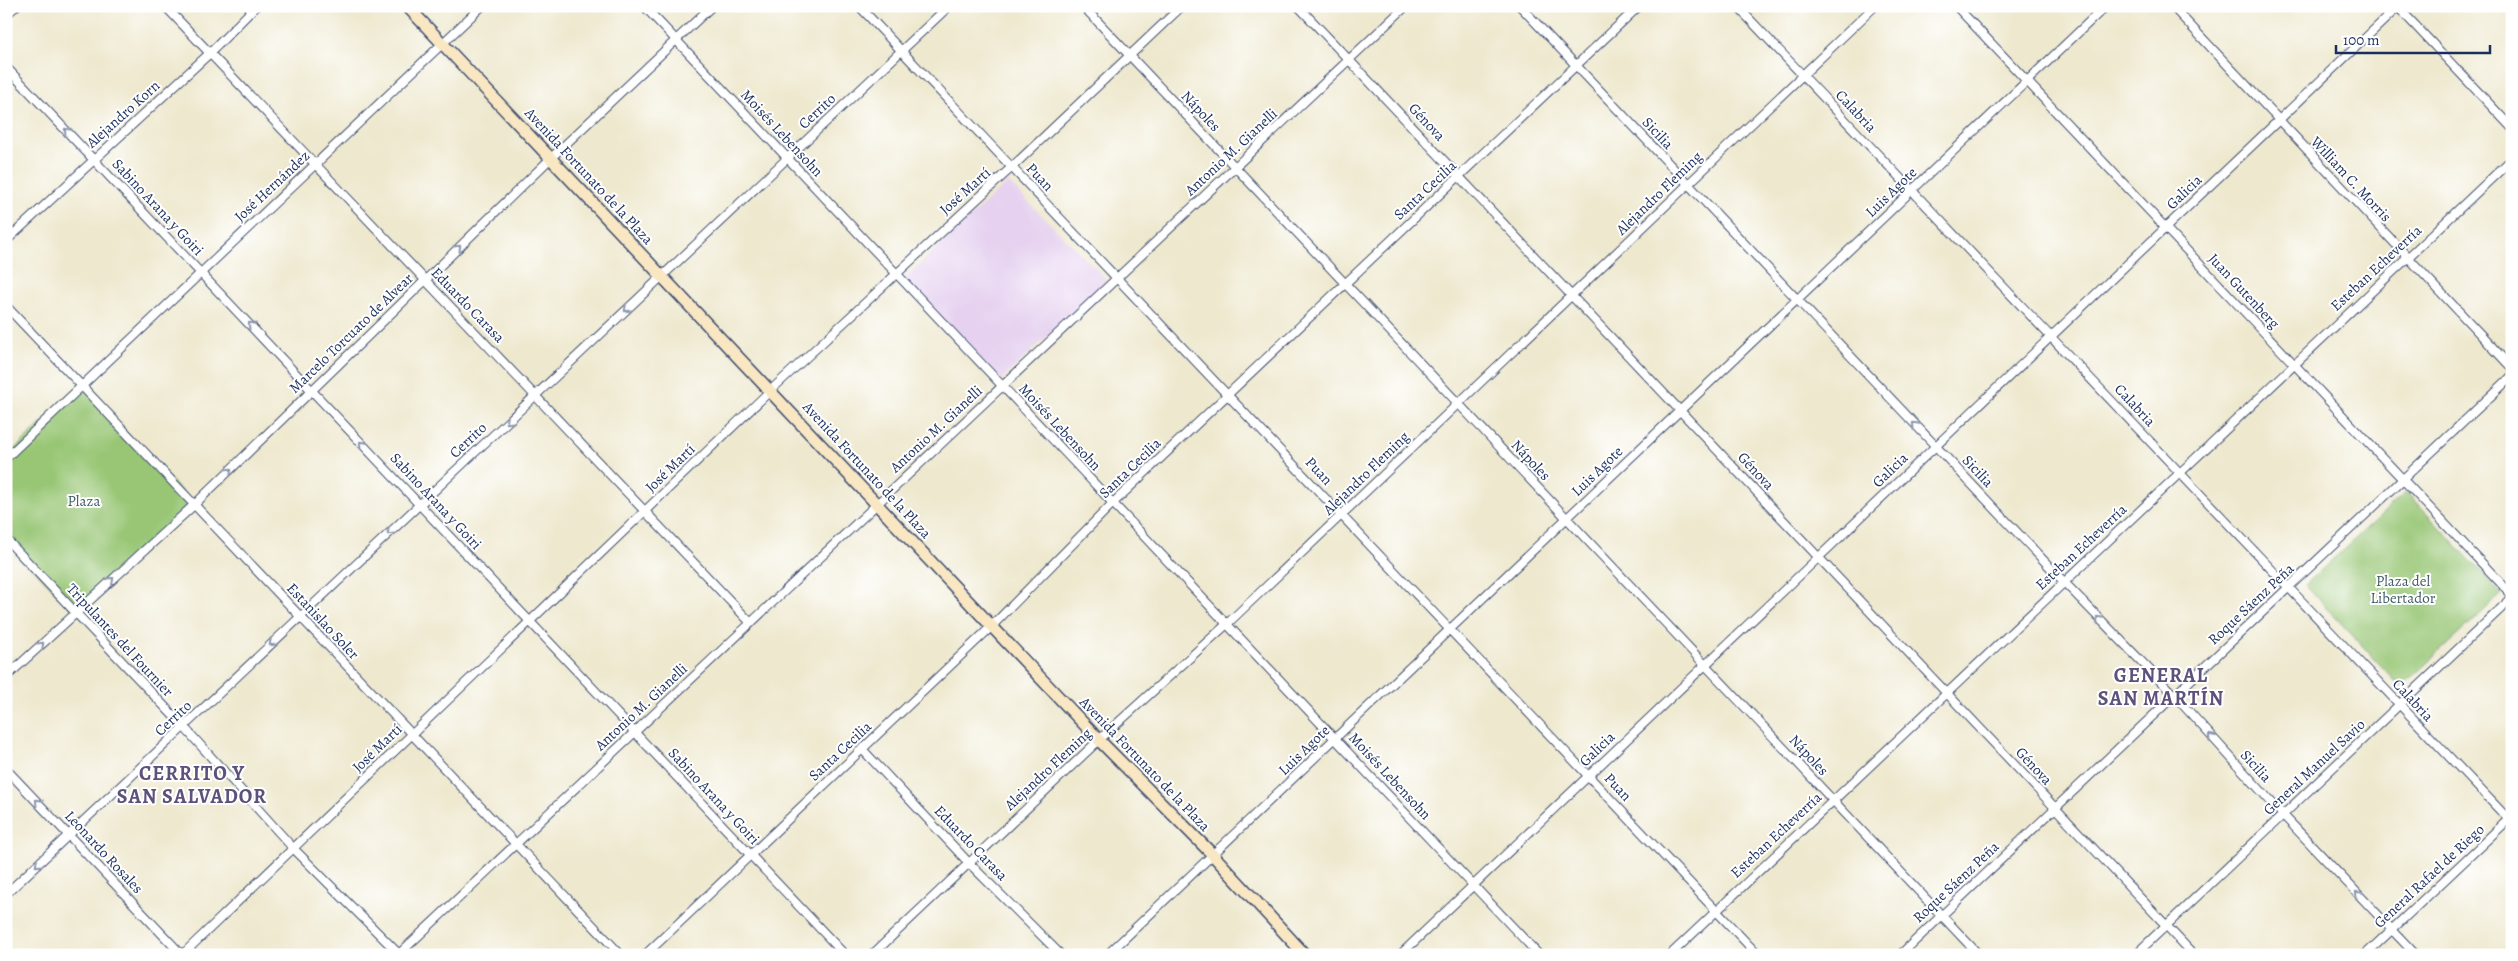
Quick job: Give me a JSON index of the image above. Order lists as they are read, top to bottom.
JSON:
{
  "streets": {
    "main road": ["Avenida Fortunato de la Plaza"],
    "street": [
      "Cerrito",
      "Nápoles",
      "Calabria",
      "Alejandro Korn",
      "Génova",
      "Moisés Lebensohn",
      "Sicilia",
      "Antonio M. Gianelli",
      "Puan",
      "William C. Morris",
      "José Hernández",
      "Santa Cecilia",
      "José Martí",
      "Luis Agote",
      "Galicia",
      "Alejandro Fleming",
      "Sabino Arana y Goiri",
      "Esteban Echeverría",
      "Juan Gutenberg",
      "Eduardo Carasa",
      "Marcelo Torcuato de Alvear",
      "Roque Sáenz Peña",
      "Estanislao Soler",
      "Tripulantes del Fournier",
      "General Manuel Savio",
      "Leonardo Rosales",
      "General Rafael de Riego"
    ]
  },
  "crossings": [
    ["Cerrito", "Moisés Lebensohn"],
    ["Cerrito", "Avenida Fortunato de la Plaza"],
    ["Cerrito", "Puan"],
    ["Cerrito", "Sabino Arana y Goiri"],
    ["Cerrito", "Eduardo Carasa"],
    ["Cerrito", "Estanislao Soler"],
    ["Cerrito", "Tripulantes del Fournier"],
    ["Cerrito", "Leonardo Rosales"],
    ["Nápoles", "Antonio M. Gianelli"],
    ["Nápoles", "Santa Cecilia"],
    ["Nápoles", "José Martí"],
    ["Nápoles", "Luis Agote"],
    ["Nápoles", "Galicia"],
    ["Nápoles", "Alejandro Fleming"],
    ["Nápoles", "Esteban Echeverría"],
    ["Nápoles", "Roque Sáenz Peña"],
    ["Calabria", "Luis Agote"],
    ["Calabria", "Galicia"],
    ["Calabria", "Alejandro Fleming"],
    ["Calabria", "Esteban Echeverría"],
    ["Calabria", "Roque Sáenz Peña"],
    ["Calabria", "General Manuel Savio"],
    ["Calabria", "General Rafael de Riego"],
    ["Alejandro Korn", "Sabino Arana y Goiri"],
    ["Alejandro Korn", "Eduardo Carasa"],
    ["Génova", "Antonio M. Gianelli"],
    ["Génova", "Santa Cecilia"],
    ["Génova", "Luis Agote"],
    ["Génova", "Galicia"],
    ["Génova", "Alejandro Fleming"],
    ["Génova", "Esteban Echeverría"],
    ["Génova", "Roque Sáenz Peña"],
    ["Génova", "General Manuel Savio"],
    ["Moisés Lebensohn", "Antonio M. Gianelli"],
    ["Moisés Lebensohn", "Santa Cecilia"],
    ["Moisés Lebensohn", "José Martí"],
    ["Moisés Lebensohn", "Luis Agote"],
    ["Moisés Lebensohn", "Galicia"],
    ["Moisés Lebensohn", "Alejandro Fleming"],
    ["Moisés Lebensohn", "Marcelo Torcuato de Alvear"],
    ["Sicilia", "Santa Cecilia"],
    ["Sicilia", "Luis Agote"],
    ["Sicilia", "Galicia"],
    ["Sicilia", "Alejandro Fleming"],
    ["Sicilia", "Esteban Echeverría"],
    ["Sicilia", "Roque Sáenz Peña"],
    ["Sicilia", "General Manuel Savio"],
    ["Sicilia", "General Rafael de Riego"],
    ["Antonio M. Gianelli", "Avenida Fortunato de la Plaza"],
    ["Antonio M. Gianelli", "Puan"],
    ["Antonio M. Gianelli", "Sabino Arana y Goiri"],
    ["Antonio M. Gianelli", "Eduardo Carasa"],
    ["Antonio M. Gianelli", "Estanislao Soler"],
    ["Antonio M. Gianelli", "Tripulantes del Fournier"],
    ["Avenida Fortunato de la Plaza", "José Hernández"],
    ["Avenida Fortunato de la Plaza", "Santa Cecilia"],
    ["Avenida Fortunato de la Plaza", "José Martí"],
    ["Avenida Fortunato de la Plaza", "Luis Agote"],
    ["Avenida Fortunato de la Plaza", "Alejandro Fleming"],
    ["Avenida Fortunato de la Plaza", "Marcelo Torcuato de Alvear"],
    ["Puan", "Santa Cecilia"],
    ["Puan", "José Martí"],
    ["Puan", "Luis Agote"],
    ["Puan", "Galicia"],
    ["Puan", "Alejandro Fleming"],
    ["Puan", "Esteban Echeverría"],
    ["William C. Morris", "Galicia"],
    ["William C. Morris", "Esteban Echeverría"],
    ["José Hernández", "Sabino Arana y Goiri"],
    ["José Hernández", "Eduardo Carasa"],
    ["José Hernández", "Estanislao Soler"],
    ["Santa Cecilia", "Sabino Arana y Goiri"],
    ["Santa Cecilia", "Eduardo Carasa"],
    ["José Martí", "Sabino Arana y Goiri"],
    ["José Martí", "Eduardo Carasa"],
    ["José Martí", "Estanislao Soler"],
    ["José Martí", "Tripulantes del Fournier"],
    ["José Martí", "Leonardo Rosales"],
    ["Luis Agote", "Juan Gutenberg"],
    ["Galicia", "Juan Gutenberg"],
    ["Alejandro Fleming", "Eduardo Carasa"],
    ["Sabino Arana y Goiri", "Marcelo Torcuato de Alvear"],
    ["Esteban Echeverría", "Juan Gutenberg"],
    ["Juan Gutenberg", "Roque Sáenz Peña"],
    ["Eduardo Carasa", "Marcelo Torcuato de Alvear"],
    ["Marcelo Torcuato de Alvear", "Estanislao Soler"],
    ["Marcelo Torcuato de Alvear", "Tripulantes del Fournier"]
  ],
  "one_way": [
    "Cerrito",
    "Sicilia",
    "Sabino Arana y Goiri",
    "Marcelo Torcuato de Alvear",
    "Leonardo Rosales"
  ],
  "districts": ["GENERAL SAN MARTÍN", "CERRITO Y SAN SALVADOR"],
  "parks": ["Plaza", "Plaza del Libertador"],
  "scale_bar": "100 m"
}
